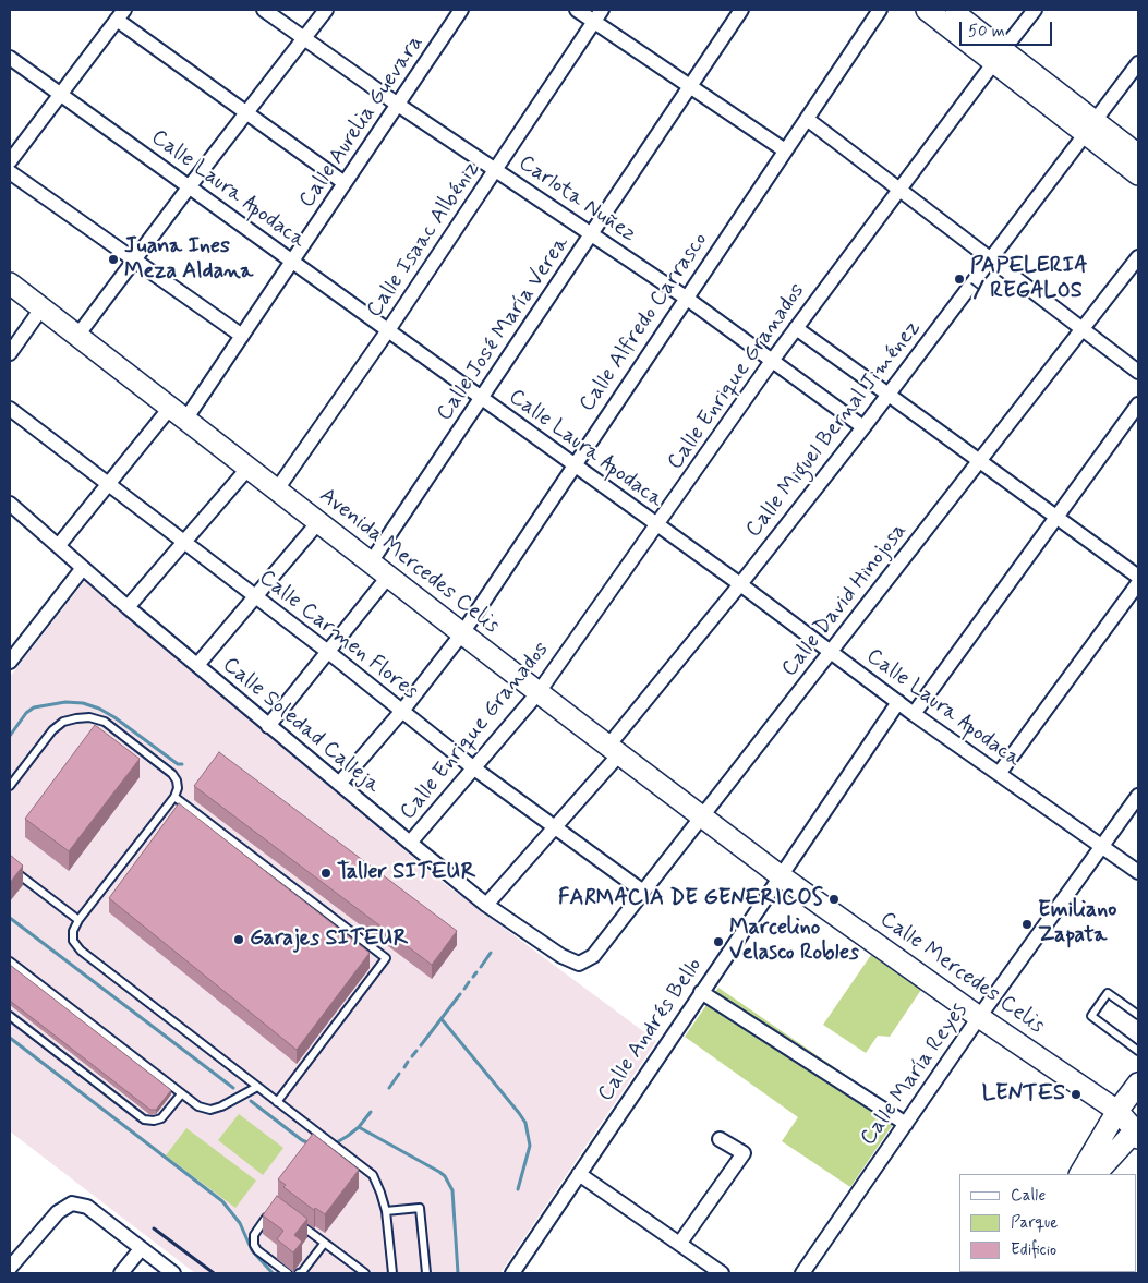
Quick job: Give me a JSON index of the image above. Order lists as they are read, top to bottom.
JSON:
{
  "streets": {
    "main road": ["Avenida Mercedes Celis", "Calle Mercedes Celis"],
    "street": [
      "Calle Aurelia Guevara",
      "Calle Laura Apodaca",
      "Carlota Nuñez",
      "Calle Isaac Albéniz",
      "Calle Alfredo Carrasco",
      "Calle José María Verea",
      "Calle Enrique Granados",
      "Calle Miguel Bernal Jiménez",
      "Calle David Hinojosa",
      "Calle Carmen Flores",
      "Calle Soledad Calleja",
      "Calle Andrés Bello",
      "Calle María Reyes"
    ]
  },
  "crossings": [
    ["Calle Aurelia Guevara", "Calle Laura Apodaca"],
    ["Calle Aurelia Guevara", "Carlota Nuñez"],
    ["Calle Aurelia Guevara", "Avenida Mercedes Celis"],
    ["Calle Aurelia Guevara", "Calle Carmen Flores"],
    ["Calle Aurelia Guevara", "Calle Soledad Calleja"],
    ["Calle Laura Apodaca", "Calle Isaac Albéniz"],
    ["Calle Laura Apodaca", "Calle Alfredo Carrasco"],
    ["Calle Laura Apodaca", "Calle José María Verea"],
    ["Calle Laura Apodaca", "Calle Enrique Granados"],
    ["Calle Laura Apodaca", "Calle Miguel Bernal Jiménez"],
    ["Calle Laura Apodaca", "Calle David Hinojosa"],
    ["Calle Laura Apodaca", "Calle Andrés Bello"],
    ["Calle Laura Apodaca", "Calle María Reyes"],
    ["Carlota Nuñez", "Calle Isaac Albéniz"],
    ["Carlota Nuñez", "Calle Alfredo Carrasco"],
    ["Carlota Nuñez", "Calle José María Verea"],
    ["Carlota Nuñez", "Calle Enrique Granados"],
    ["Carlota Nuñez", "Calle Miguel Bernal Jiménez"],
    ["Calle Isaac Albéniz", "Avenida Mercedes Celis"],
    ["Calle Alfredo Carrasco", "Avenida Mercedes Celis"],
    ["Calle Alfredo Carrasco", "Calle Carmen Flores"],
    ["Calle Alfredo Carrasco", "Calle Soledad Calleja"],
    ["Calle José María Verea", "Avenida Mercedes Celis"],
    ["Calle Enrique Granados", "Avenida Mercedes Celis"],
    ["Calle Enrique Granados", "Calle Carmen Flores"],
    ["Calle Enrique Granados", "Calle Soledad Calleja"],
    ["Calle Miguel Bernal Jiménez", "Avenida Mercedes Celis"],
    ["Calle Miguel Bernal Jiménez", "Calle Carmen Flores"],
    ["Calle Miguel Bernal Jiménez", "Calle Soledad Calleja"],
    ["Avenida Mercedes Celis", "Calle David Hinojosa"],
    ["Avenida Mercedes Celis", "Calle Mercedes Celis"],
    ["Avenida Mercedes Celis", "Calle Andrés Bello"],
    ["Calle David Hinojosa", "Calle Carmen Flores"],
    ["Calle David Hinojosa", "Calle Soledad Calleja"],
    ["Calle Mercedes Celis", "Calle Andrés Bello"],
    ["Calle Mercedes Celis", "Calle María Reyes"]
  ],
  "places": [
    "Juana Ines Meza Aldana",
    "PAPELERIA Y REGALOS",
    "Taller SITEUR",
    "FARMACIA DE GENERICOS",
    "Emiliano Zapata",
    "Garajes SITEUR",
    "Marcelino Velasco Robles",
    "LENTES"
  ],
  "legend": ["Calle", "Parque", "Edificio"],
  "scale_bar": "50 m"
}
